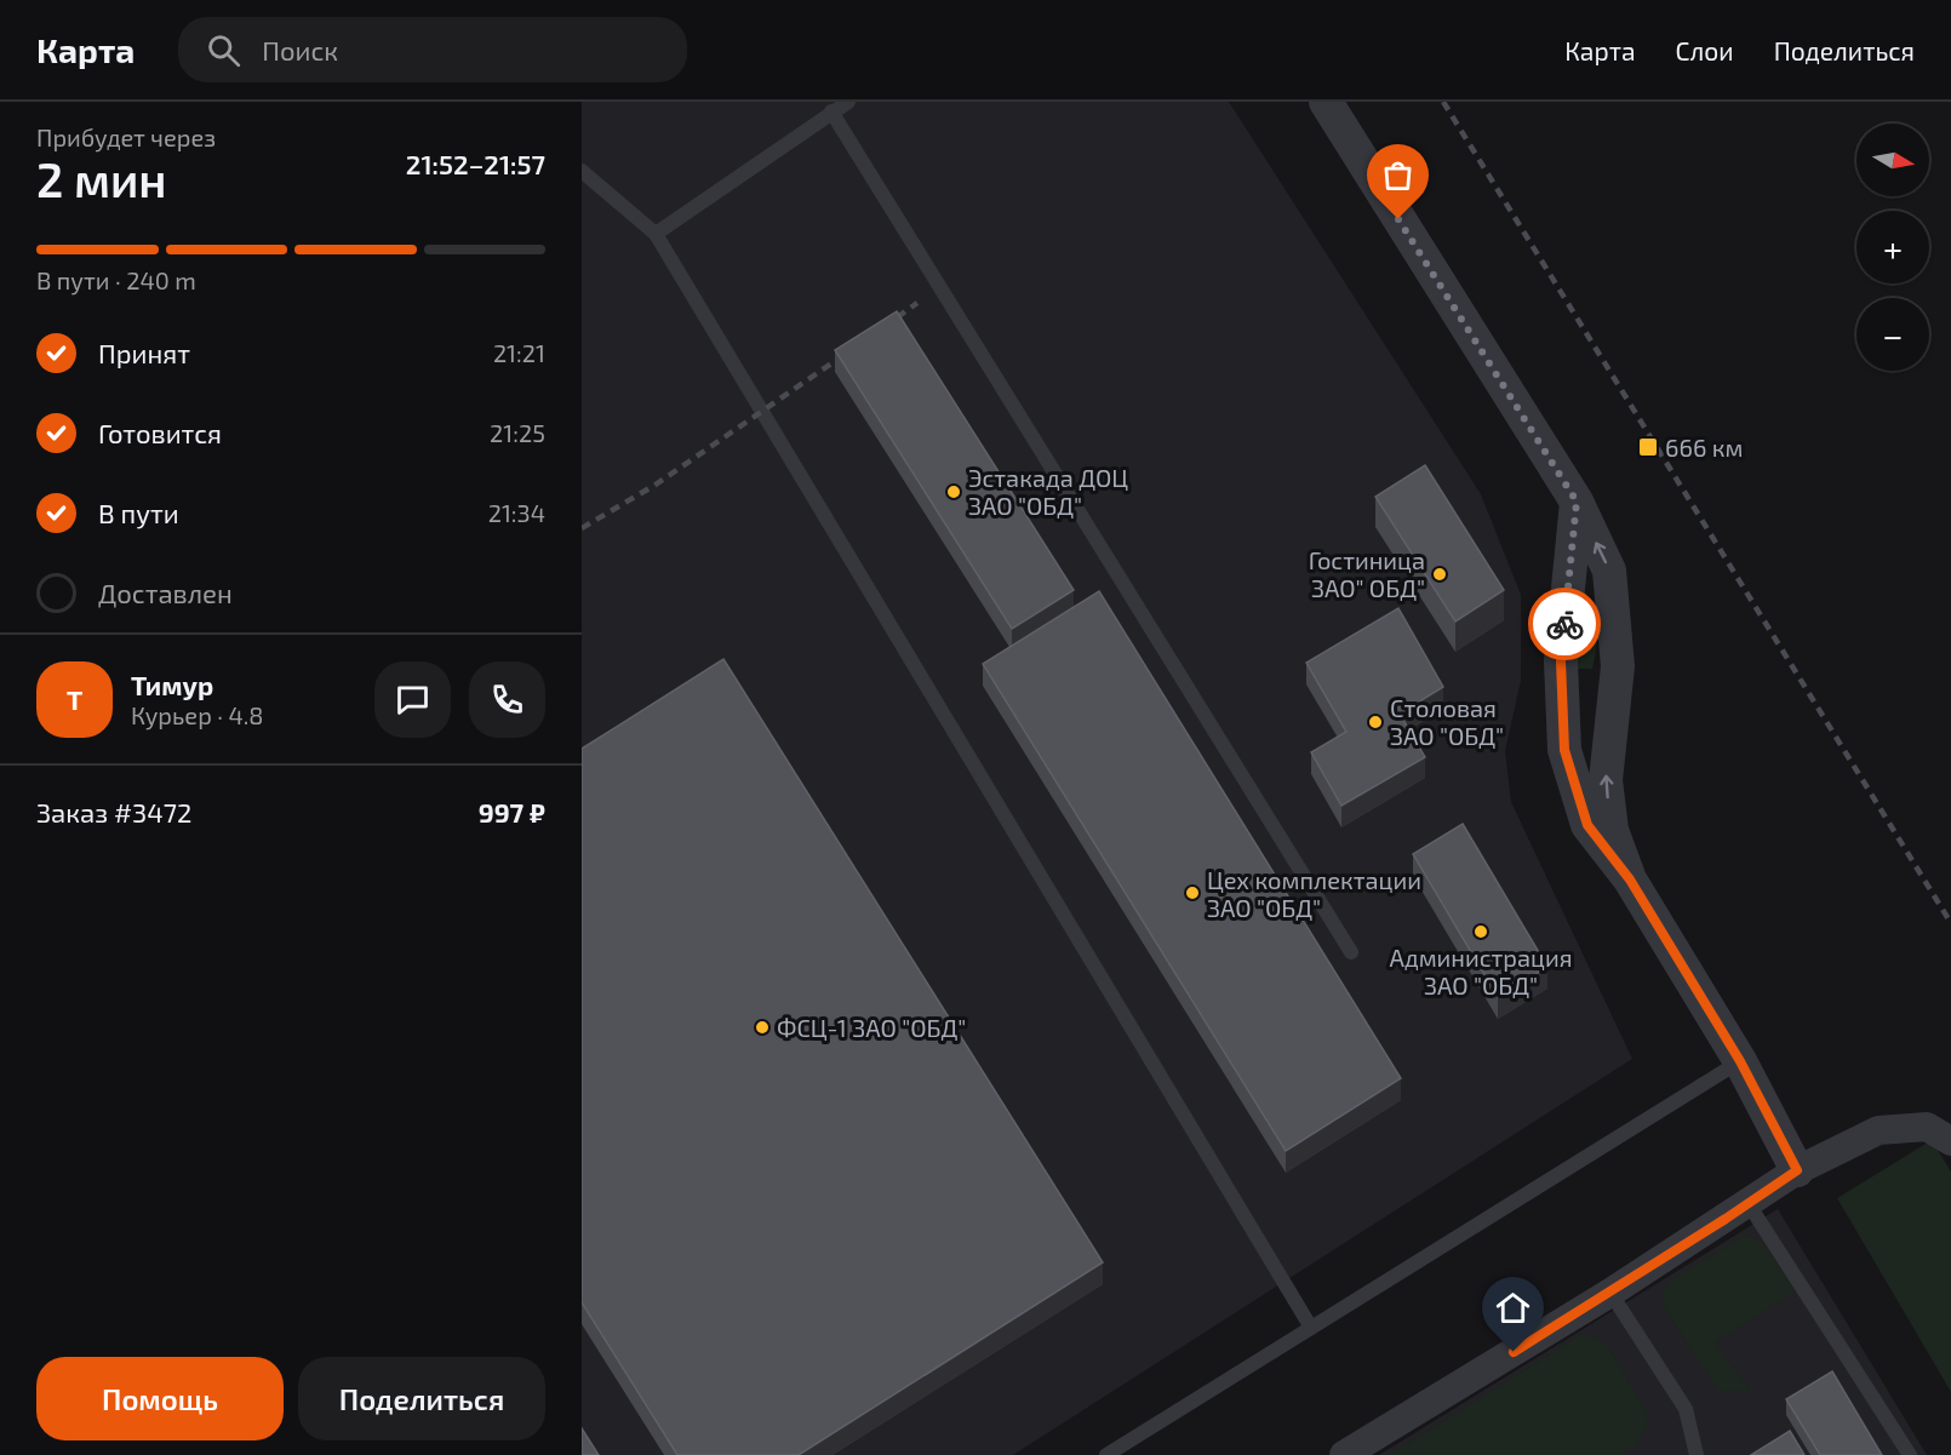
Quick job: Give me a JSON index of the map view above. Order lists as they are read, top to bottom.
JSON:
{
  "places": {
    "transit": ["666 км"],
    "other": [
      "Эстакада ДОЦ ЗАО \"ОБД\"",
      "Гостиница ЗАО\" ОБД\"",
      "Столовая ЗАО \"ОБД\"",
      "Цех комплектации ЗАО \"ОБД\"",
      "Администрация ЗАО \"ОБД\"",
      "ФСЦ-1 ЗАО \"ОБД\""
    ]
  },
  "north": "right",
  "page": {
    "header": "Карта",
    "search": "Поиск",
    "nav": ["Карта", "Слои", "Поделиться"],
    "heading": ["2 мин", "Прибудет через", "21:52–21:57"],
    "panel": [
      "Тимур",
      "Курьер · 4.8",
      "Заказ #3472",
      "997 ₽"
    ],
    "map_buttons": ["+", "−"],
    "bar": "В пути · 240 m",
    "list": [
      ["Принят", "21:21"],
      ["Готовится", "21:25"],
      ["В пути", "21:34"],
      "Доставлен"
    ],
    "round": "Т",
    "buttons": ["Помощь", "Поделиться"]
  }
}
